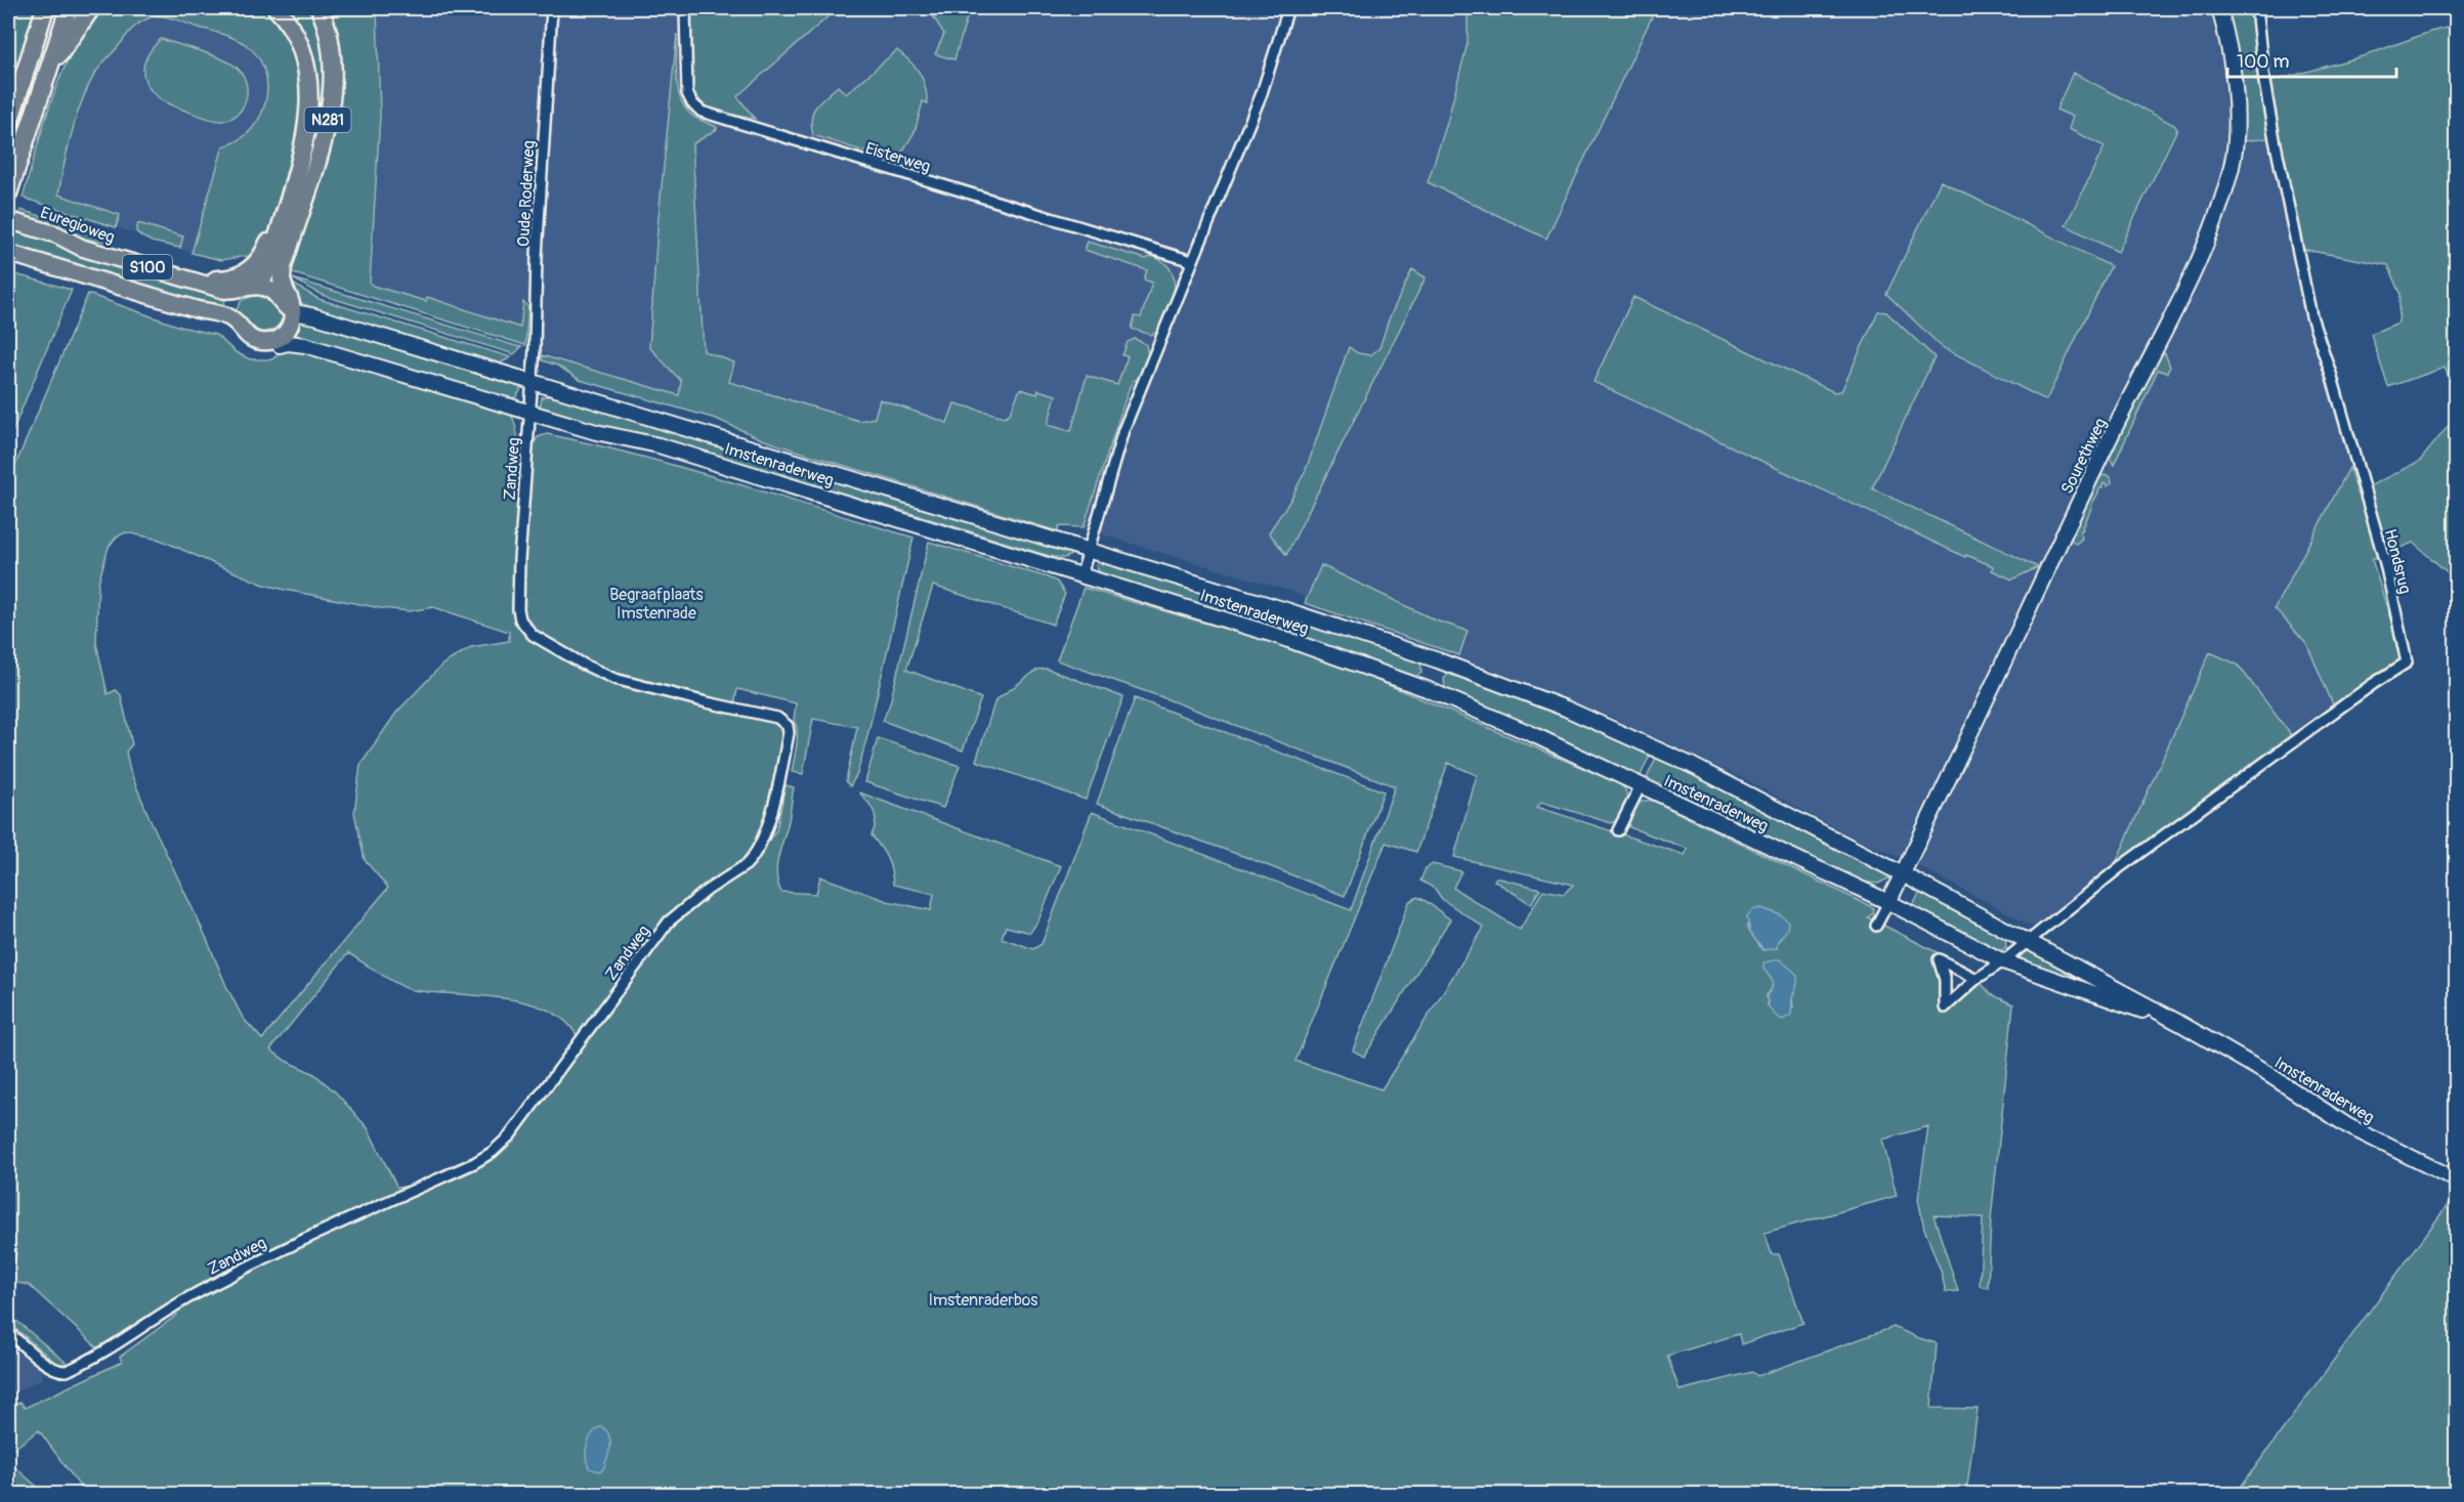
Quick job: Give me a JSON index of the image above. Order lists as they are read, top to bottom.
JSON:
{
  "streets": {
    "highway": ["N281"],
    "main road": ["Euregioweg", "S100"],
    "street": [
      "Eisterweg",
      "Oude Roderweg",
      "Sourethweg",
      "Imstenraderweg",
      "Zandweg",
      "Hondsrug"
    ]
  },
  "crossings": [
    ["N281", "Euregioweg"],
    ["N281", "S100"],
    ["N281", "Imstenraderweg"],
    ["Oude Roderweg", "Imstenraderweg"],
    ["Oude Roderweg", "Zandweg"],
    ["Euregioweg", "S100"],
    ["S100", "Imstenraderweg"],
    ["Sourethweg", "Imstenraderweg"],
    ["Imstenraderweg", "Zandweg"],
    ["Imstenraderweg", "Hondsrug"]
  ],
  "parks": ["Begraafplaats Imstenrade", "Imstenraderbos"],
  "scale_bar": "100 m"
}
